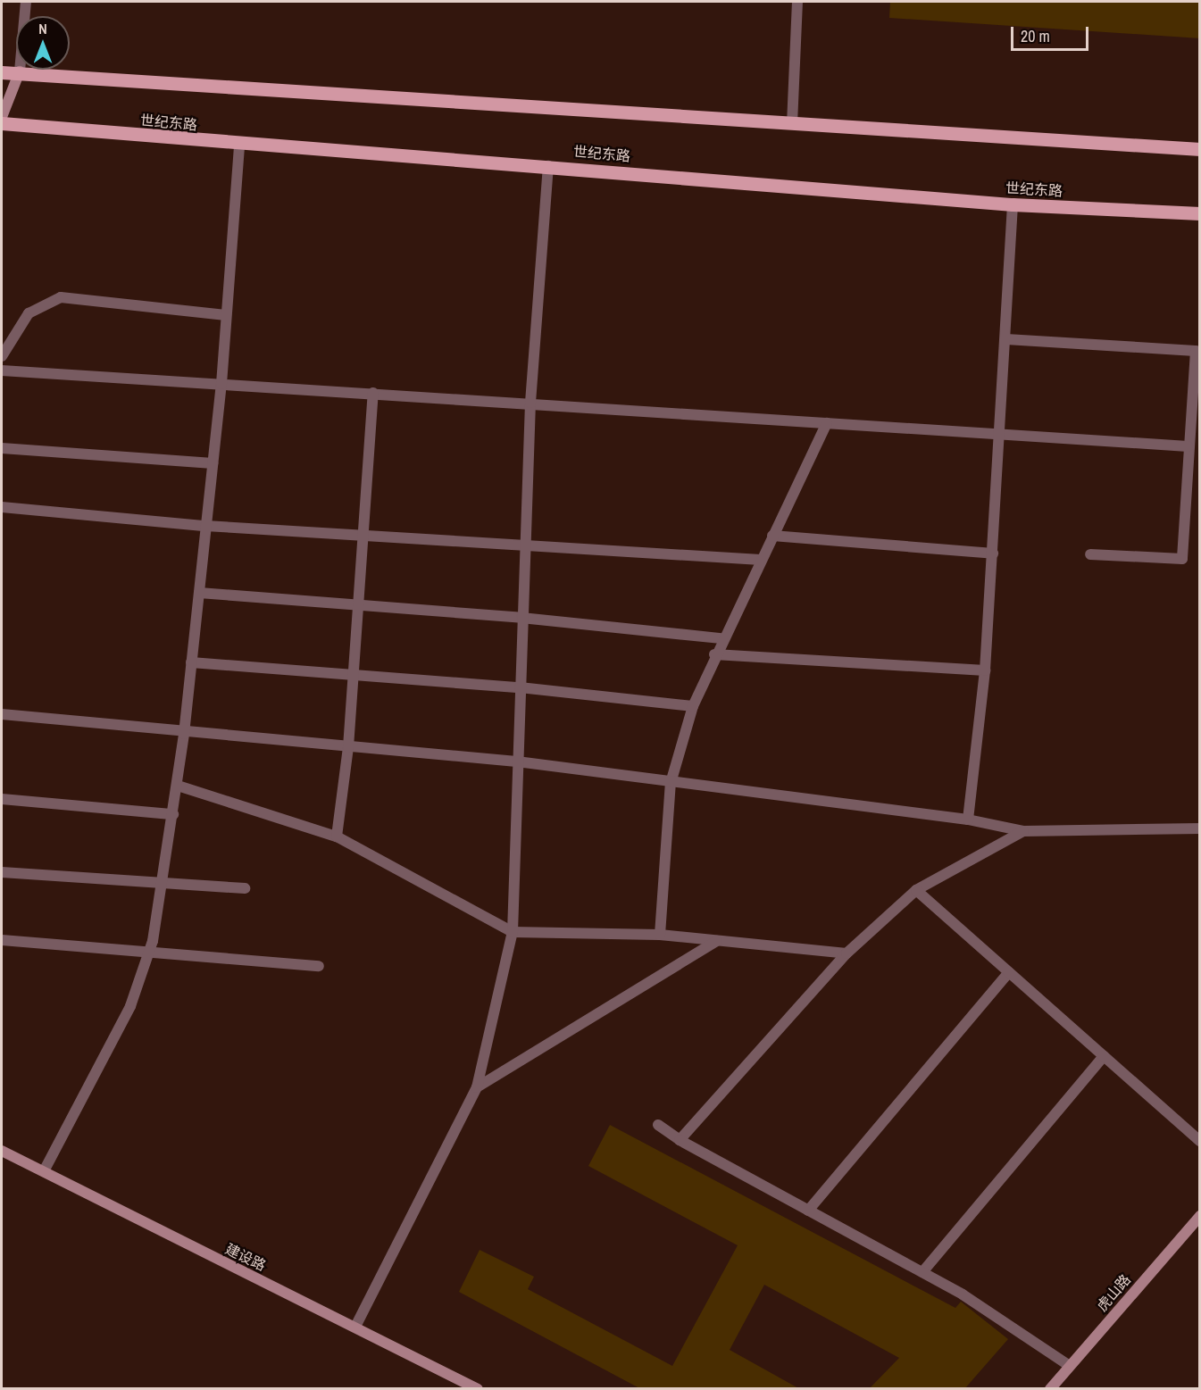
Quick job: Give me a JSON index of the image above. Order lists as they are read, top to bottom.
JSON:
{
  "streets": {
    "main road": ["世纪东路"],
    "street": ["建设路", "虎山路"]
  },
  "scale_bar": "20 m",
  "north": "top"
}
